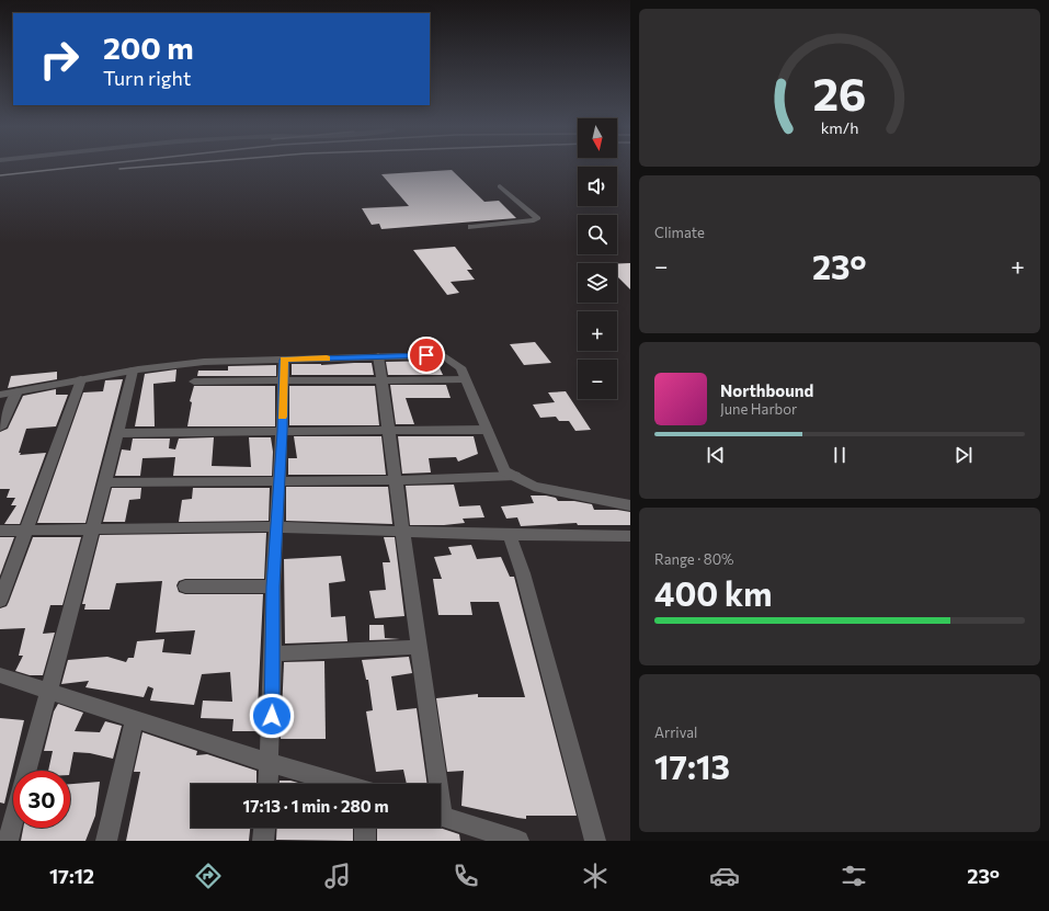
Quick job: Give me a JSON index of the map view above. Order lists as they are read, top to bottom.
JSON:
{
  "north": "bottom",
  "page": {
    "turn": ["200 m", "Turn right"],
    "map_buttons": ["+", "−"],
    "tile": [
      "Climate",
      ["Range · 80%", "400 km"],
      ["Arrival", "17:13"]
    ],
    "heat": ["−", "23°", "+"],
    "song": ["Northbound", "June Harbor"],
    "limit": "30",
    "trip": "17:13 · 1 min · 280 m",
    "tabs": ["17:12", "23°"],
    "gauge": ["26", "km/h"]
  }
}
